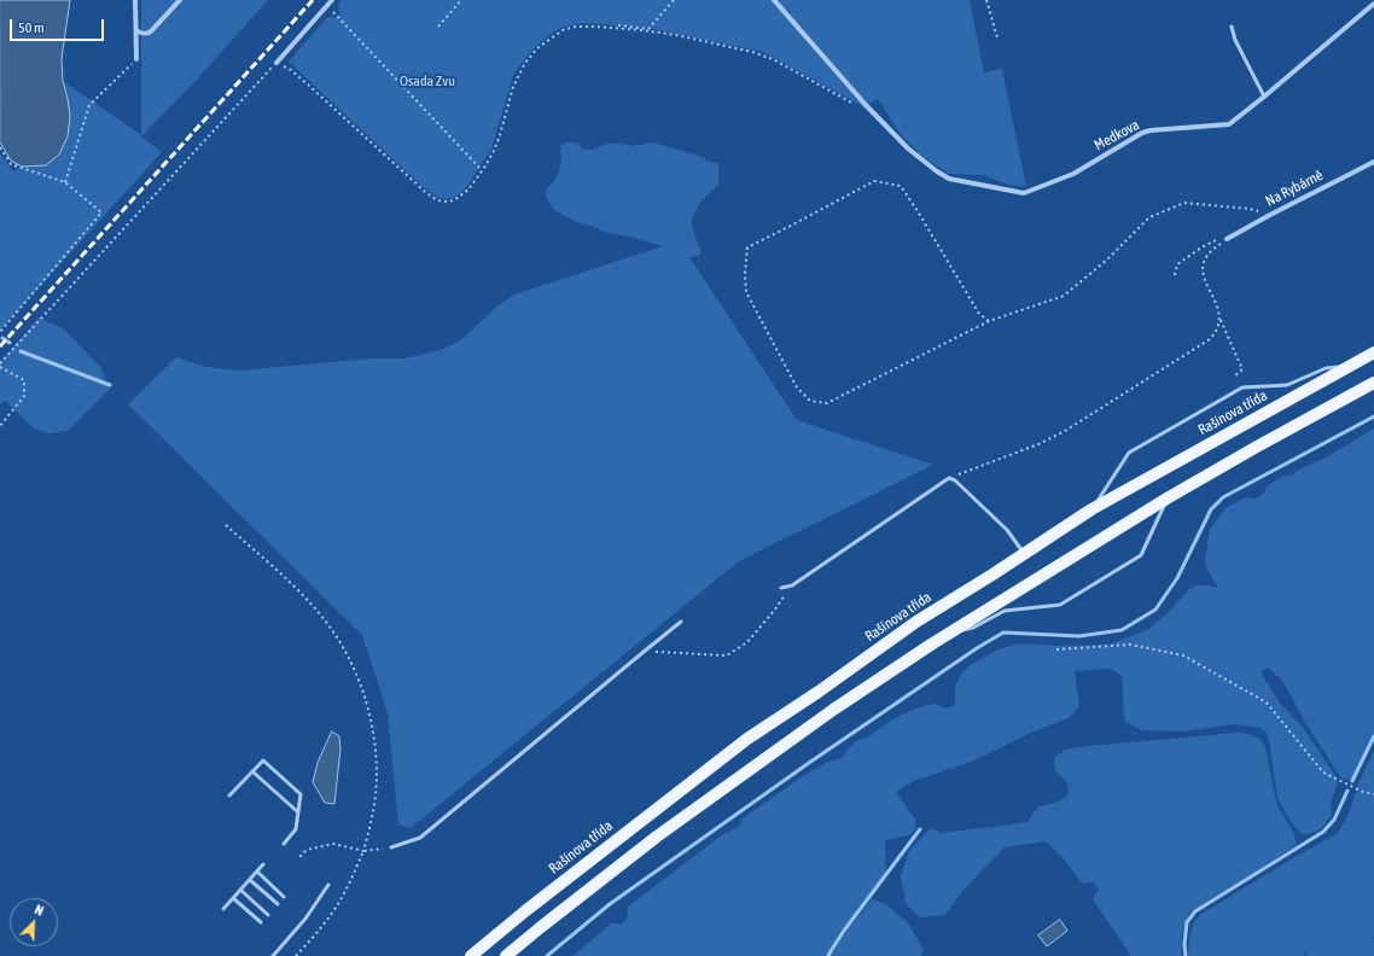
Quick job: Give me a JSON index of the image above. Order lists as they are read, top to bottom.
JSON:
{
  "streets": {
    "main road": ["Rašínova třída"],
    "street": ["Medkova", "Na Rybárně"]
  },
  "parks": ["Osada Zvu"],
  "scale_bar": "50 m",
  "north": "top right"
}
